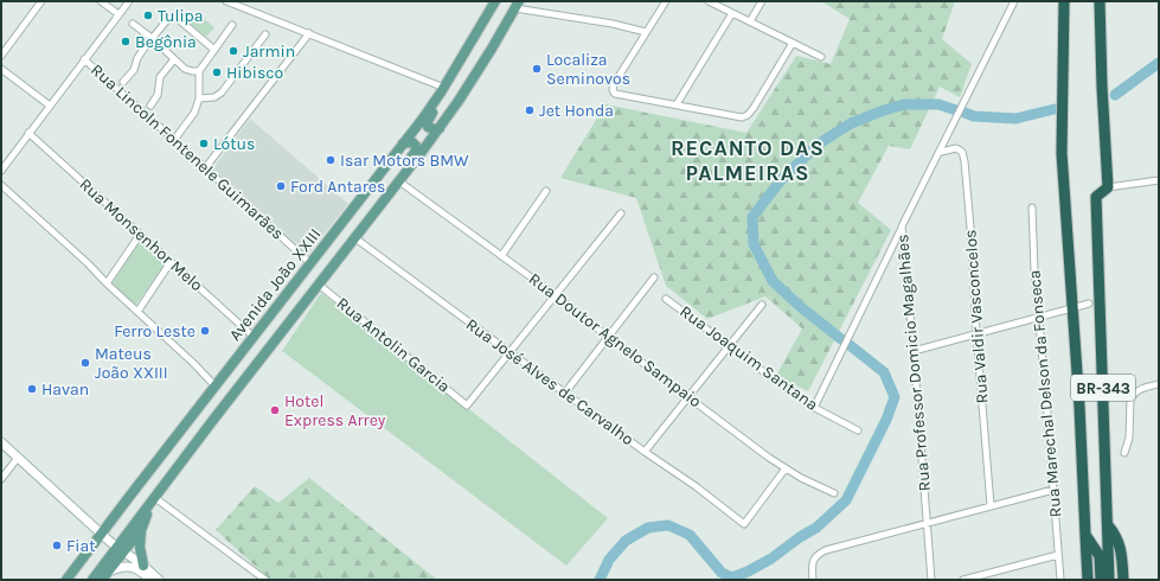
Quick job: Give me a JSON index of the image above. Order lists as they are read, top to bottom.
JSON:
{
  "streets": {
    "highway": ["BR-343"],
    "main road": ["Avenida João XXIII"],
    "street": [
      "Rua Lincoln Fontenele Guimarães",
      "Rua Monsenhor Melo",
      "Rua Valdir Vasconcelos",
      "Rua Doutor Agnelo Sampaio",
      "Rua Antolin Garcia",
      "Rua Joaquim Santana",
      "Rua Professor Domicio Magalhães",
      "Rua José Alves de Carvalho",
      "Rua Marechal Delson da Fonseca"
    ]
  },
  "crossings": [
    ["Rua Lincoln Fontenele Guimarães", "Avenida João XXIII"],
    ["Rua Monsenhor Melo", "Avenida João XXIII"],
    ["Avenida João XXIII", "Rua Doutor Agnelo Sampaio"],
    ["Avenida João XXIII", "Rua Antolin Garcia"],
    ["Avenida João XXIII", "Rua José Alves de Carvalho"],
    ["Rua Valdir Vasconcelos", "Rua Professor Domicio Magalhães"],
    ["Rua Doutor Agnelo Sampaio", "Rua José Alves de Carvalho"],
    ["Rua Antolin Garcia", "Rua José Alves de Carvalho"]
  ],
  "districts": ["RECANTO DAS PALMEIRAS"],
  "places": [
    "Tulipa",
    "Begônia",
    "Jarmin",
    "Localiza Seminovos",
    "Hibisco",
    "Jet Honda",
    "Lótus",
    "Isar Motors BMW",
    "Ford Antares",
    "Ferro Leste",
    "Mateus João XXIII",
    "Havan",
    "Hotel Express Arrey",
    "Fiat"
  ]
}
